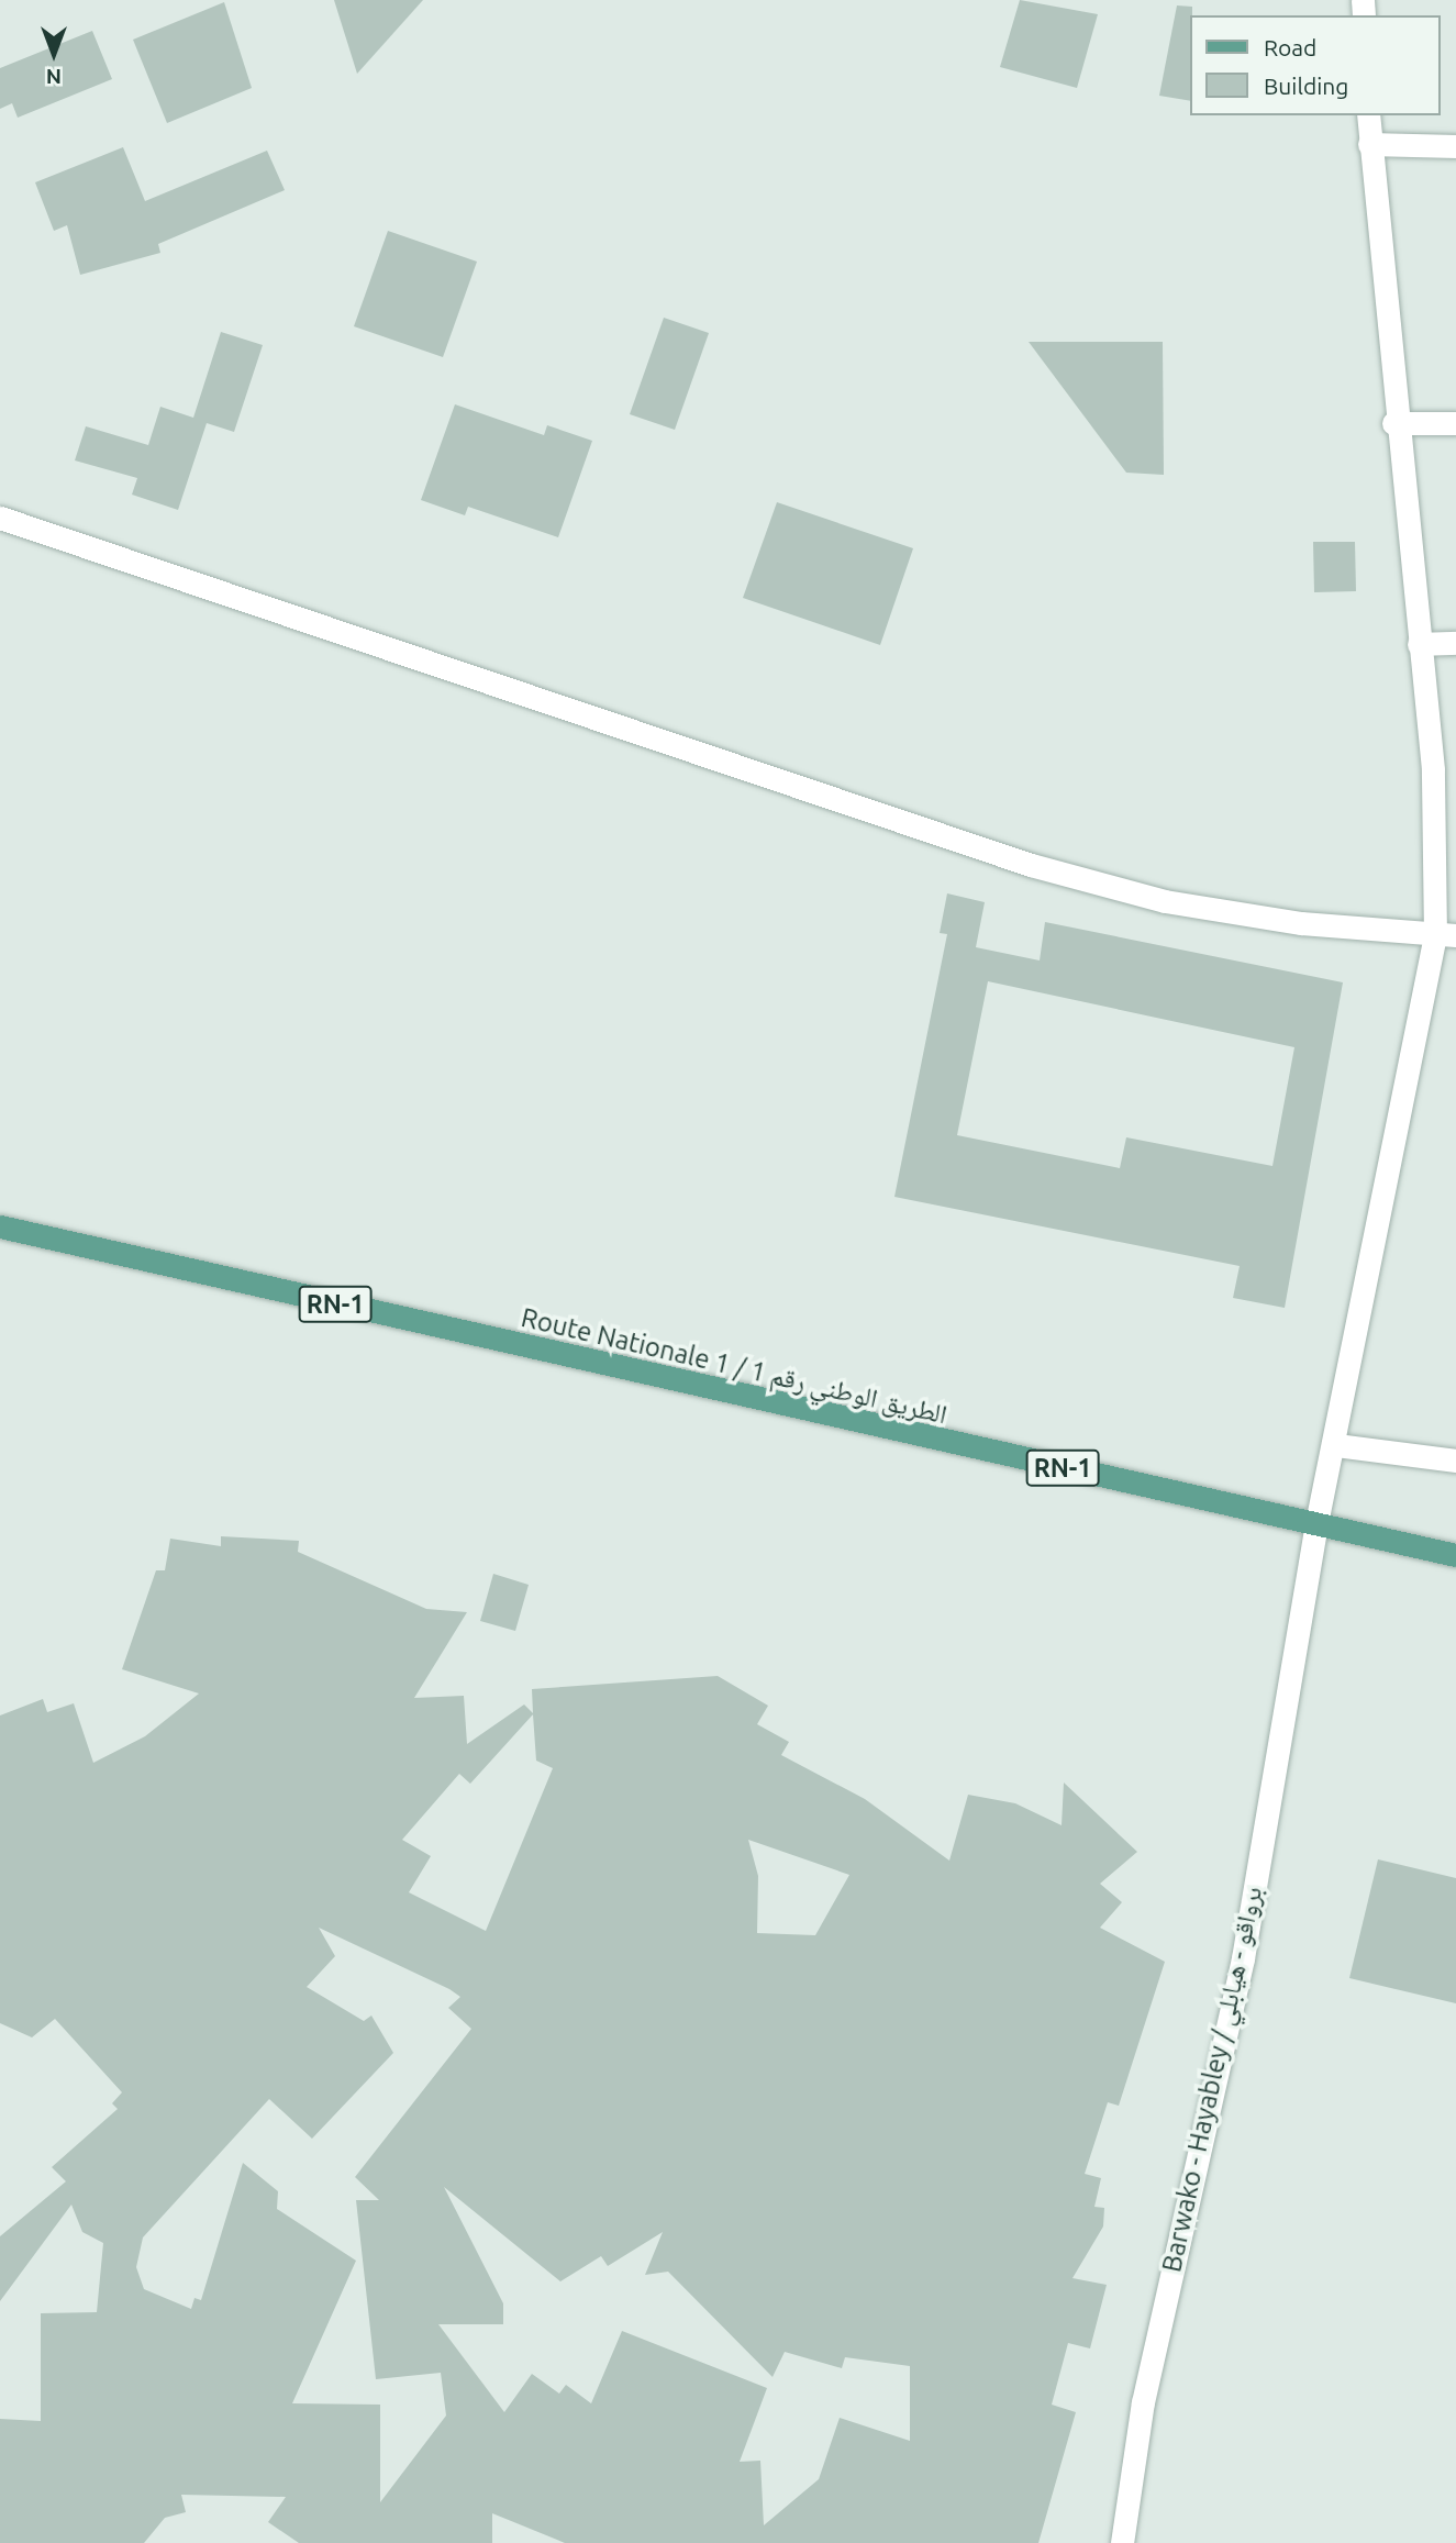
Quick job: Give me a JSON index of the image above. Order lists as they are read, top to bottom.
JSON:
{
  "streets": {
    "main road": ["RN-1", "Route Nationale 1 / الطريق الوطني رقم 1"],
    "street": ["Barwako - Hayabley / برواقو - هيابلي"]
  },
  "crossings": [
    ["Route Nationale 1 / الطريق الوطني رقم 1", "Barwako - Hayabley / برواقو - هيابلي"]
  ],
  "legend": ["Road", "Building"],
  "north": "bottom"
}
